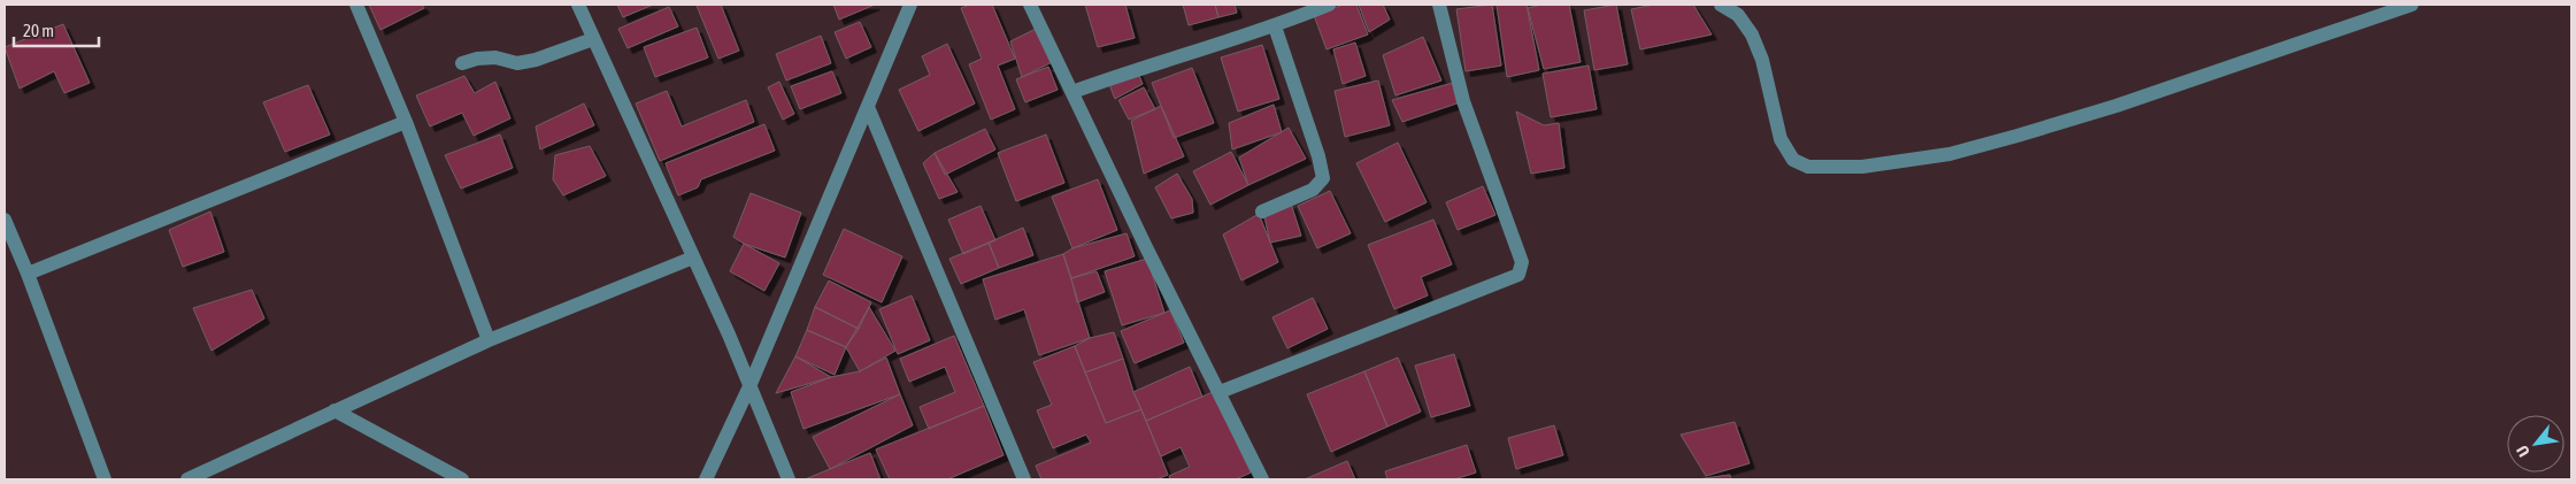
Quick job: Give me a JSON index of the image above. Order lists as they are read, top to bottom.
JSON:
{
  "scale_bar": "20 m",
  "north": "bottom left"
}
